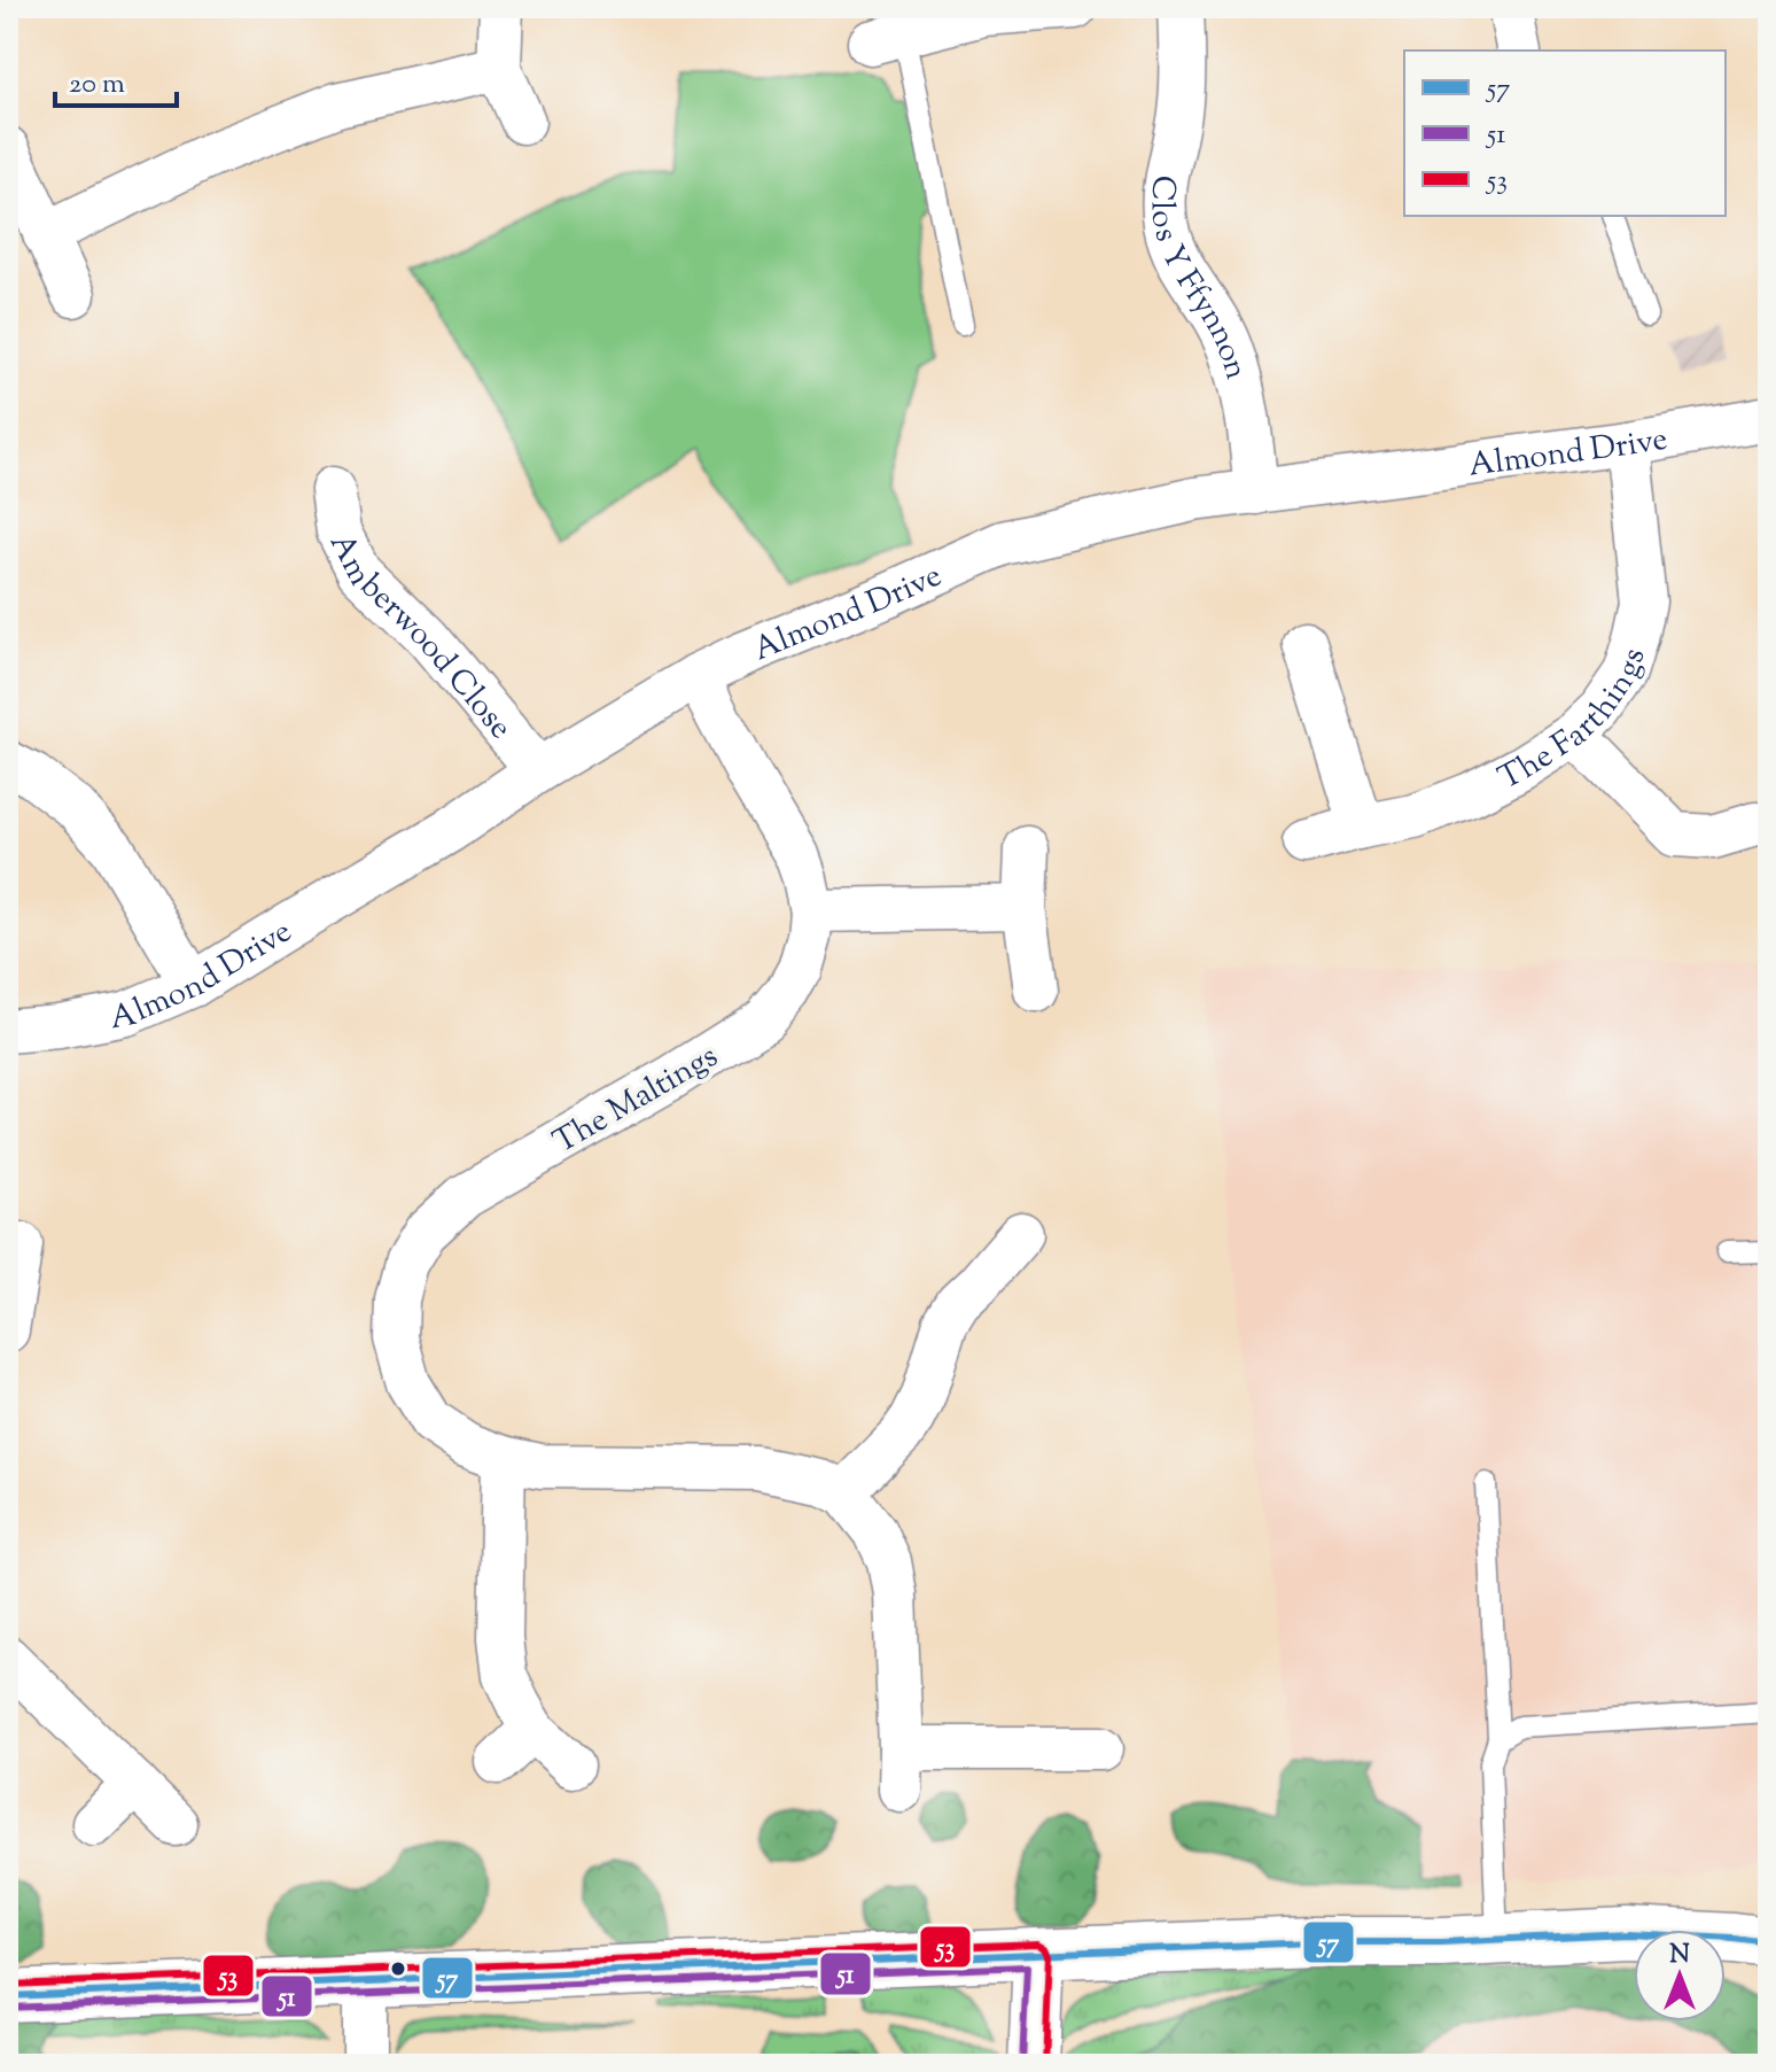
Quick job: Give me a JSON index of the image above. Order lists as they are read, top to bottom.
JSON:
{
  "streets": {
    "street": [
      "Clos Y Ffynnon",
      "Almond Drive",
      "Amberwood Close",
      "The Farthings",
      "The Maltings"
    ]
  },
  "crossings": [
    ["Clos Y Ffynnon", "Almond Drive"],
    ["Almond Drive", "Amberwood Close"],
    ["Almond Drive", "The Farthings"],
    ["Almond Drive", "The Maltings"]
  ],
  "lines": ["transit line 57", "transit line 53", "transit line 51"],
  "legend": ["57", "51", "53"],
  "scale_bar": "20 m",
  "north": "top"
}
